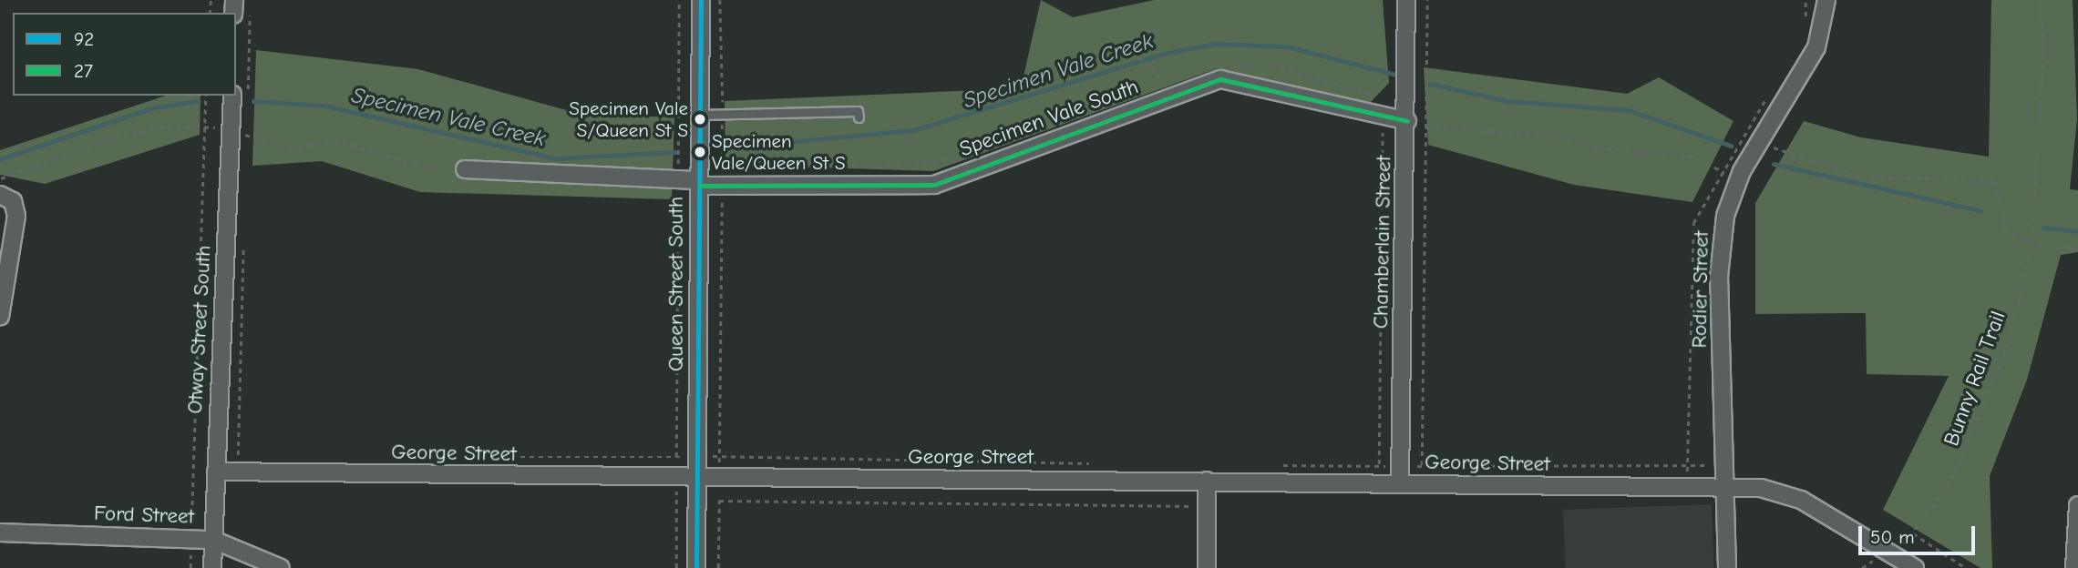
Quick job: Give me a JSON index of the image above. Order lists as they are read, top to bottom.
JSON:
{
  "streets": {
    "street": [
      "Specimen Vale South",
      "Chamberlain Street",
      "Queen Street South",
      "Rodier Street",
      "Otway Street South",
      "George Street",
      "Ford Street"
    ],
    "path": ["Bunny Rail Trail"]
  },
  "crossings": [
    ["Specimen Vale South", "Chamberlain Street"],
    ["Specimen Vale South", "Queen Street South"],
    ["Chamberlain Street", "George Street"],
    ["Queen Street South", "George Street"],
    ["Rodier Street", "George Street"],
    ["Otway Street South", "George Street"],
    ["Otway Street South", "Ford Street"],
    ["Bunny Rail Trail", "George Street"]
  ],
  "water": ["Specimen Vale Creek"],
  "places": ["Specimen Vale S/Queen St S", "Specimen Vale/Queen St S"],
  "lines": ["transit line 92", "transit line 27"],
  "legend": ["92", "27"],
  "scale_bar": "50 m"
}
